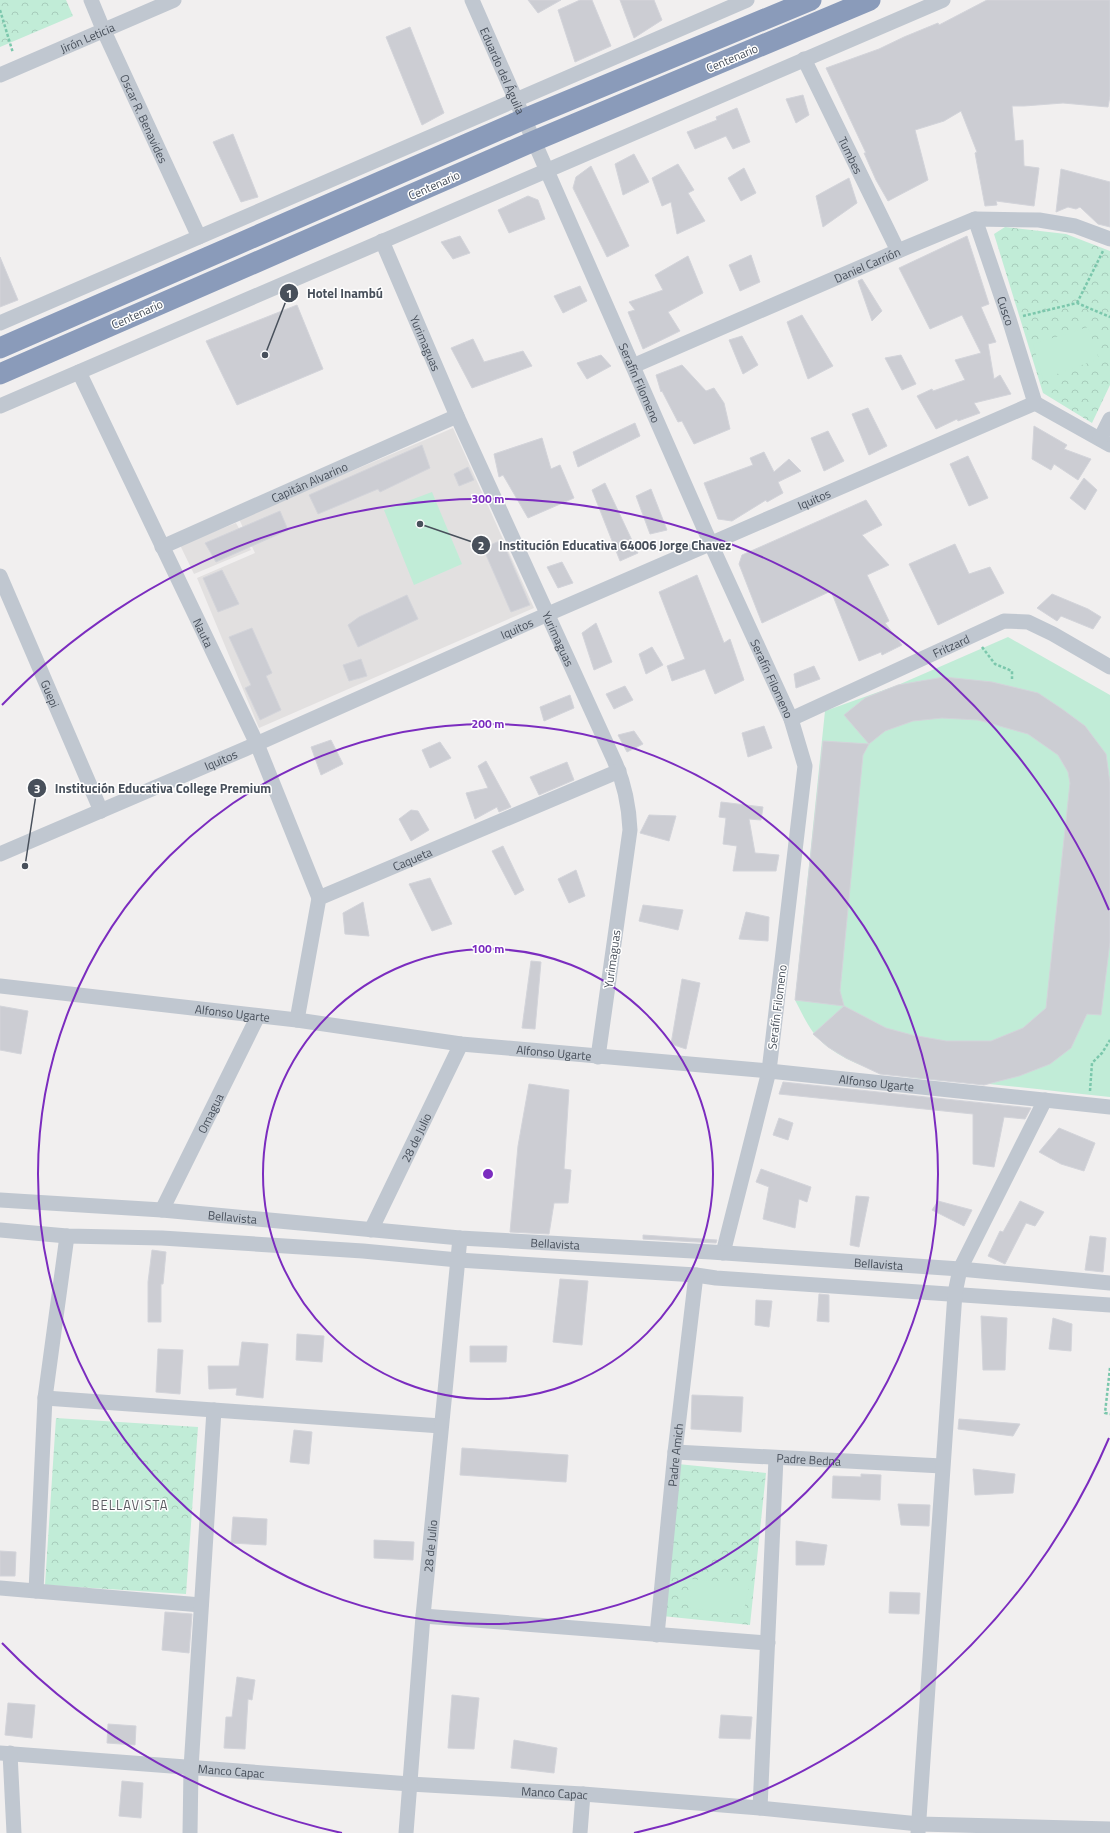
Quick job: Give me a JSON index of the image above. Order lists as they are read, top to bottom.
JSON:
{
  "streets": {
    "highway": ["Centenario"],
    "street": [
      "Jirón Leticia",
      "Eduardo del Águila",
      "Oscar R. Benavides",
      "Tumbes",
      "Daniel Carrión",
      "Cusco",
      "Yurimaguas",
      "Serafín Filomeno",
      "Capitán Alvarino",
      "Iquitos",
      "Nauta",
      "Fritzard",
      "Guepi",
      "Caqueta",
      "Alfonso Ugarte",
      "Omagua",
      "28 de Julio",
      "Bellavista",
      "Padre Amich",
      "Padre Bedna",
      "Manco Capac"
    ]
  },
  "crossings": [
    ["Jirón Leticia", "Oscar R. Benavides"],
    ["Centenario", "Eduardo del Águila"],
    ["Centenario", "Serafín Filomeno"],
    ["Eduardo del Águila", "Serafín Filomeno"],
    ["Tumbes", "Daniel Carrión"],
    ["Daniel Carrión", "Cusco"],
    ["Daniel Carrión", "Serafín Filomeno"],
    ["Cusco", "Iquitos"],
    ["Yurimaguas", "Capitán Alvarino"],
    ["Yurimaguas", "Iquitos"],
    ["Yurimaguas", "Caqueta"],
    ["Yurimaguas", "Alfonso Ugarte"],
    ["Serafín Filomeno", "Iquitos"],
    ["Serafín Filomeno", "Fritzard"],
    ["Serafín Filomeno", "Alfonso Ugarte"],
    ["Serafín Filomeno", "Bellavista"],
    ["Capitán Alvarino", "Nauta"],
    ["Iquitos", "Nauta"],
    ["Iquitos", "Guepi"],
    ["Nauta", "Caqueta"],
    ["Alfonso Ugarte", "Omagua"],
    ["Alfonso Ugarte", "28 de Julio"],
    ["Omagua", "Bellavista"],
    ["28 de Julio", "Bellavista"],
    ["28 de Julio", "Manco Capac"],
    ["Bellavista", "Padre Amich"],
    ["Padre Amich", "Padre Bedna"]
  ],
  "districts": ["BELLAVISTA"],
  "places": ["Hotel Inambú", "Institución Educativa 64006 Jorge Chavez", "Institución Educativa College Premium"],
  "rings": ["300 m", "200 m", "100 m"]
}
